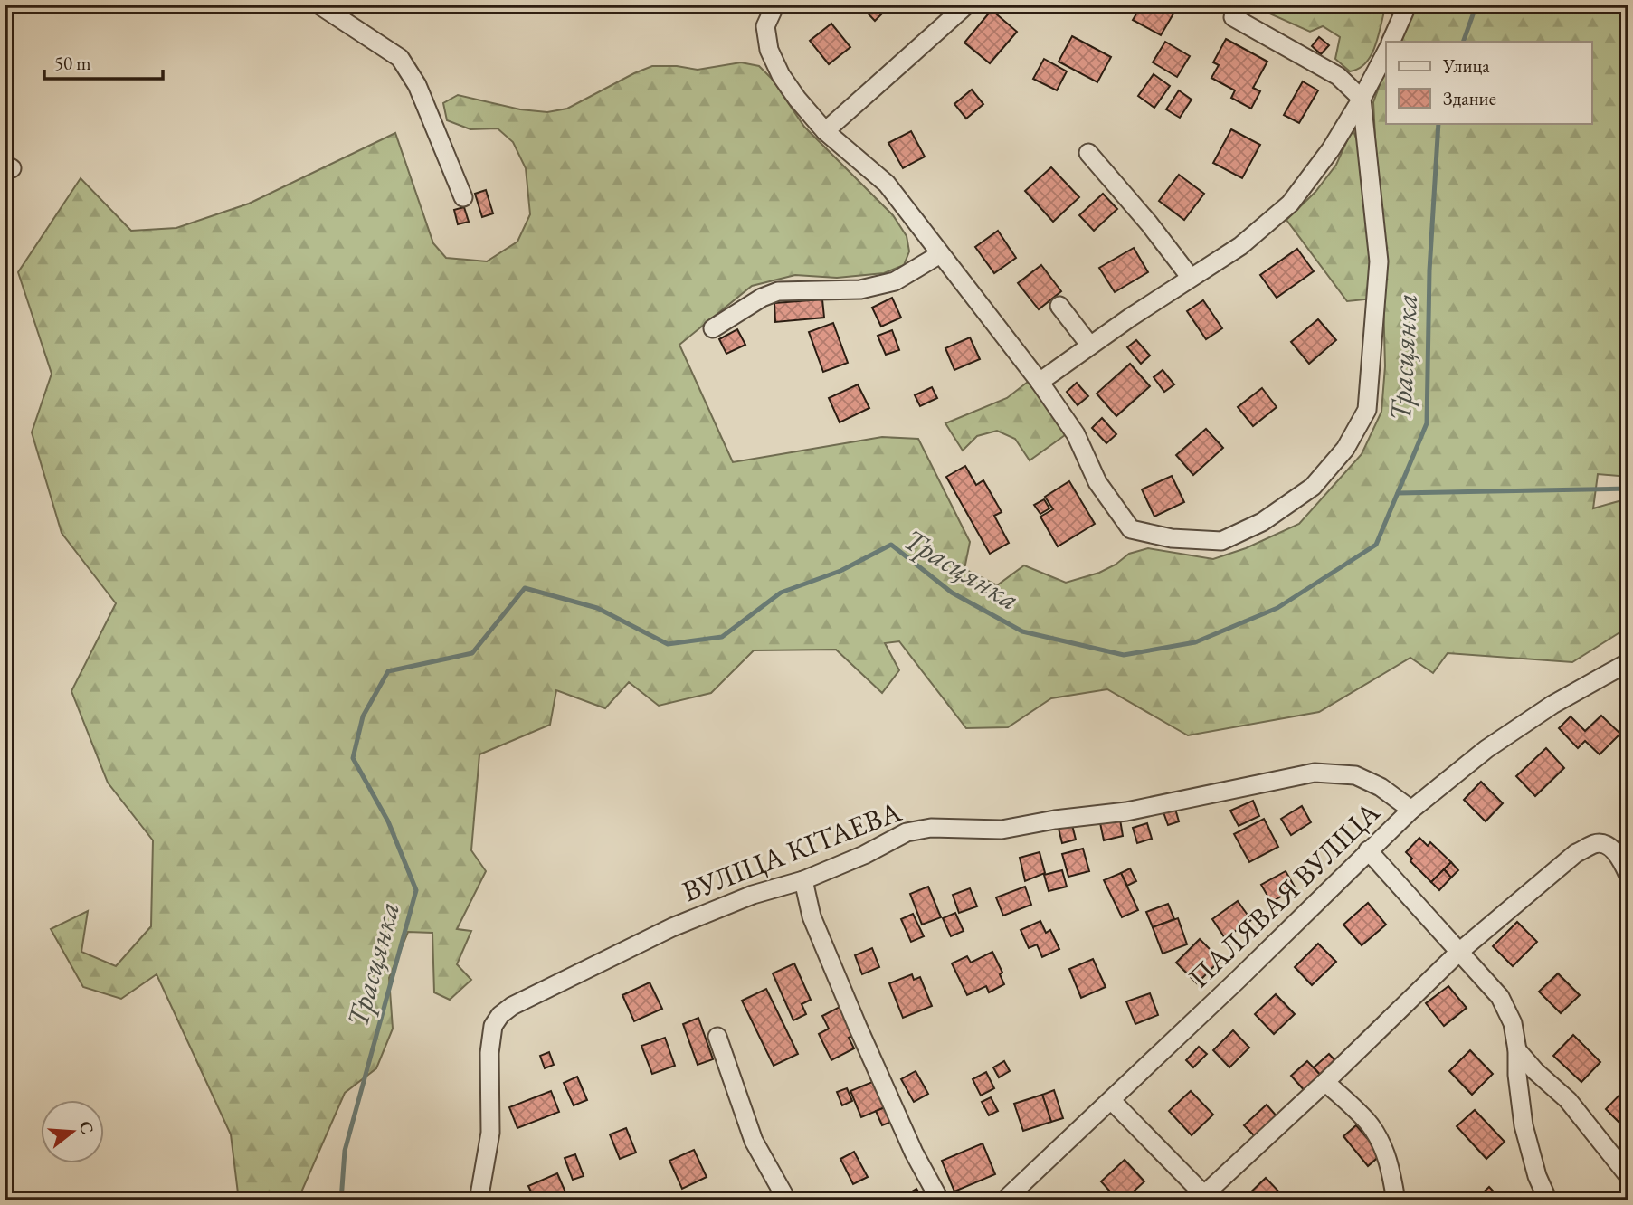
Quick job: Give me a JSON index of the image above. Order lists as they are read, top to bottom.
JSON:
{
  "streets": {
    "street": ["ВУЛІЦА КІТАЕВА", "ПАЛЯВАЯ ВУЛІЦА"]
  },
  "crossings": [
    ["ВУЛІЦА КІТАЕВА", "ПАЛЯВАЯ ВУЛІЦА"]
  ],
  "water": ["Трасцянка"],
  "legend": ["Улица", "Здание"],
  "scale_bar": "50 m",
  "north": "right"
}
